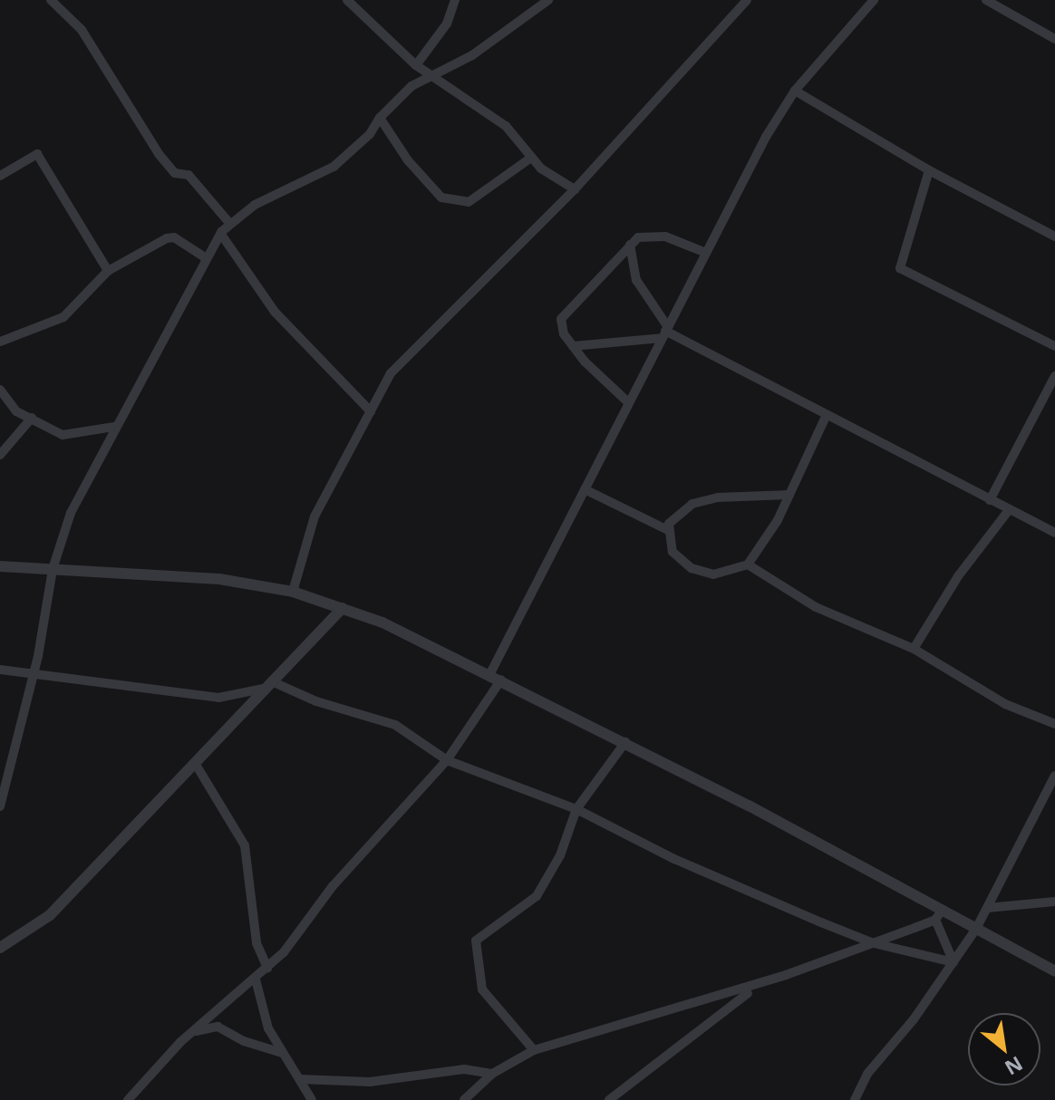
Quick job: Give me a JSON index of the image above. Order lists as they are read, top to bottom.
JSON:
{
  "north": "bottom right"
}
